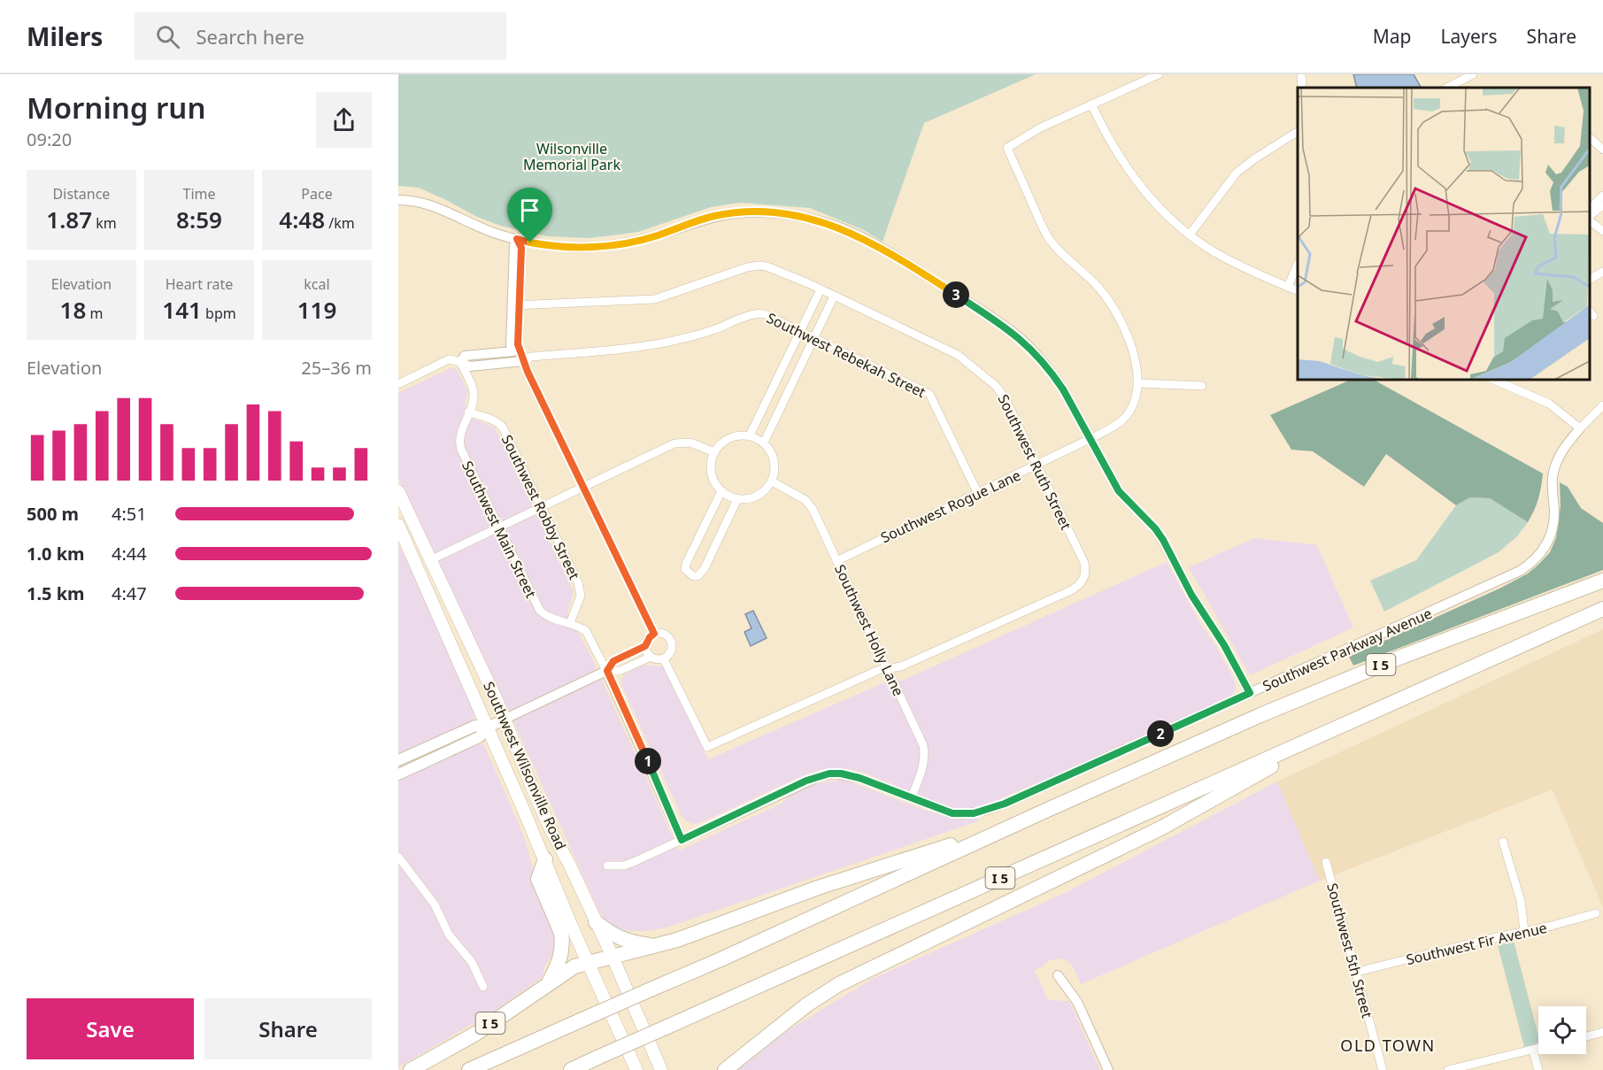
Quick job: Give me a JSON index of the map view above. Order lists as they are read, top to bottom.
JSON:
{
  "streets": {
    "highway": ["I 5"],
    "main road": ["Southwest Wilsonville Road"],
    "street": [
      "Southwest Rebekah Street",
      "Southwest Ruth Street",
      "Southwest Rogue Lane",
      "Southwest Robby Street",
      "Southwest Main Street",
      "Southwest Holly Lane",
      "Southwest Parkway Avenue",
      "Southwest Fir Avenue",
      "Southwest 5th Street"
    ]
  },
  "crossings": [
    ["Southwest Rebekah Street", "Southwest Rogue Lane"],
    ["Southwest Rebekah Street", "Southwest Main Street"],
    ["Southwest Ruth Street", "Southwest Rogue Lane"],
    ["Southwest Ruth Street", "Southwest Holly Lane"],
    ["Southwest Rogue Lane", "Southwest Holly Lane"],
    ["Southwest Robby Street", "Southwest Main Street"],
    ["Southwest Main Street", "Southwest Parkway Avenue"],
    ["Southwest Holly Lane", "Southwest Parkway Avenue"],
    ["I 5", "Southwest Wilsonville Road"],
    ["Southwest Fir Avenue", "Southwest 5th Street"]
  ],
  "districts": ["OLD TOWN"],
  "parks": ["Wilsonville Memorial Park"],
  "page": {
    "header": "Milers",
    "search": "Search here",
    "nav": ["Map", "Layers", "Share"],
    "heading": ["Morning run", "09:20"],
    "stats": [
      ["Distance", "1.87 km"],
      ["Time", "8:59"],
      ["Pace", "4:48 /km"],
      ["Elevation", "18 m"],
      ["Heart rate", "141 bpm"],
      ["kcal", "119"]
    ],
    "pins": ["3", "2", "1"],
    "chart": ["Elevation", "25–36 m"],
    "list": [
      {
        "name": "500 m",
        "note": "4:51"
      },
      {
        "name": "1.0 km",
        "note": "4:44"
      },
      {
        "name": "1.5 km",
        "note": "4:47"
      }
    ],
    "buttons": ["Save", "Share"]
  }
}
